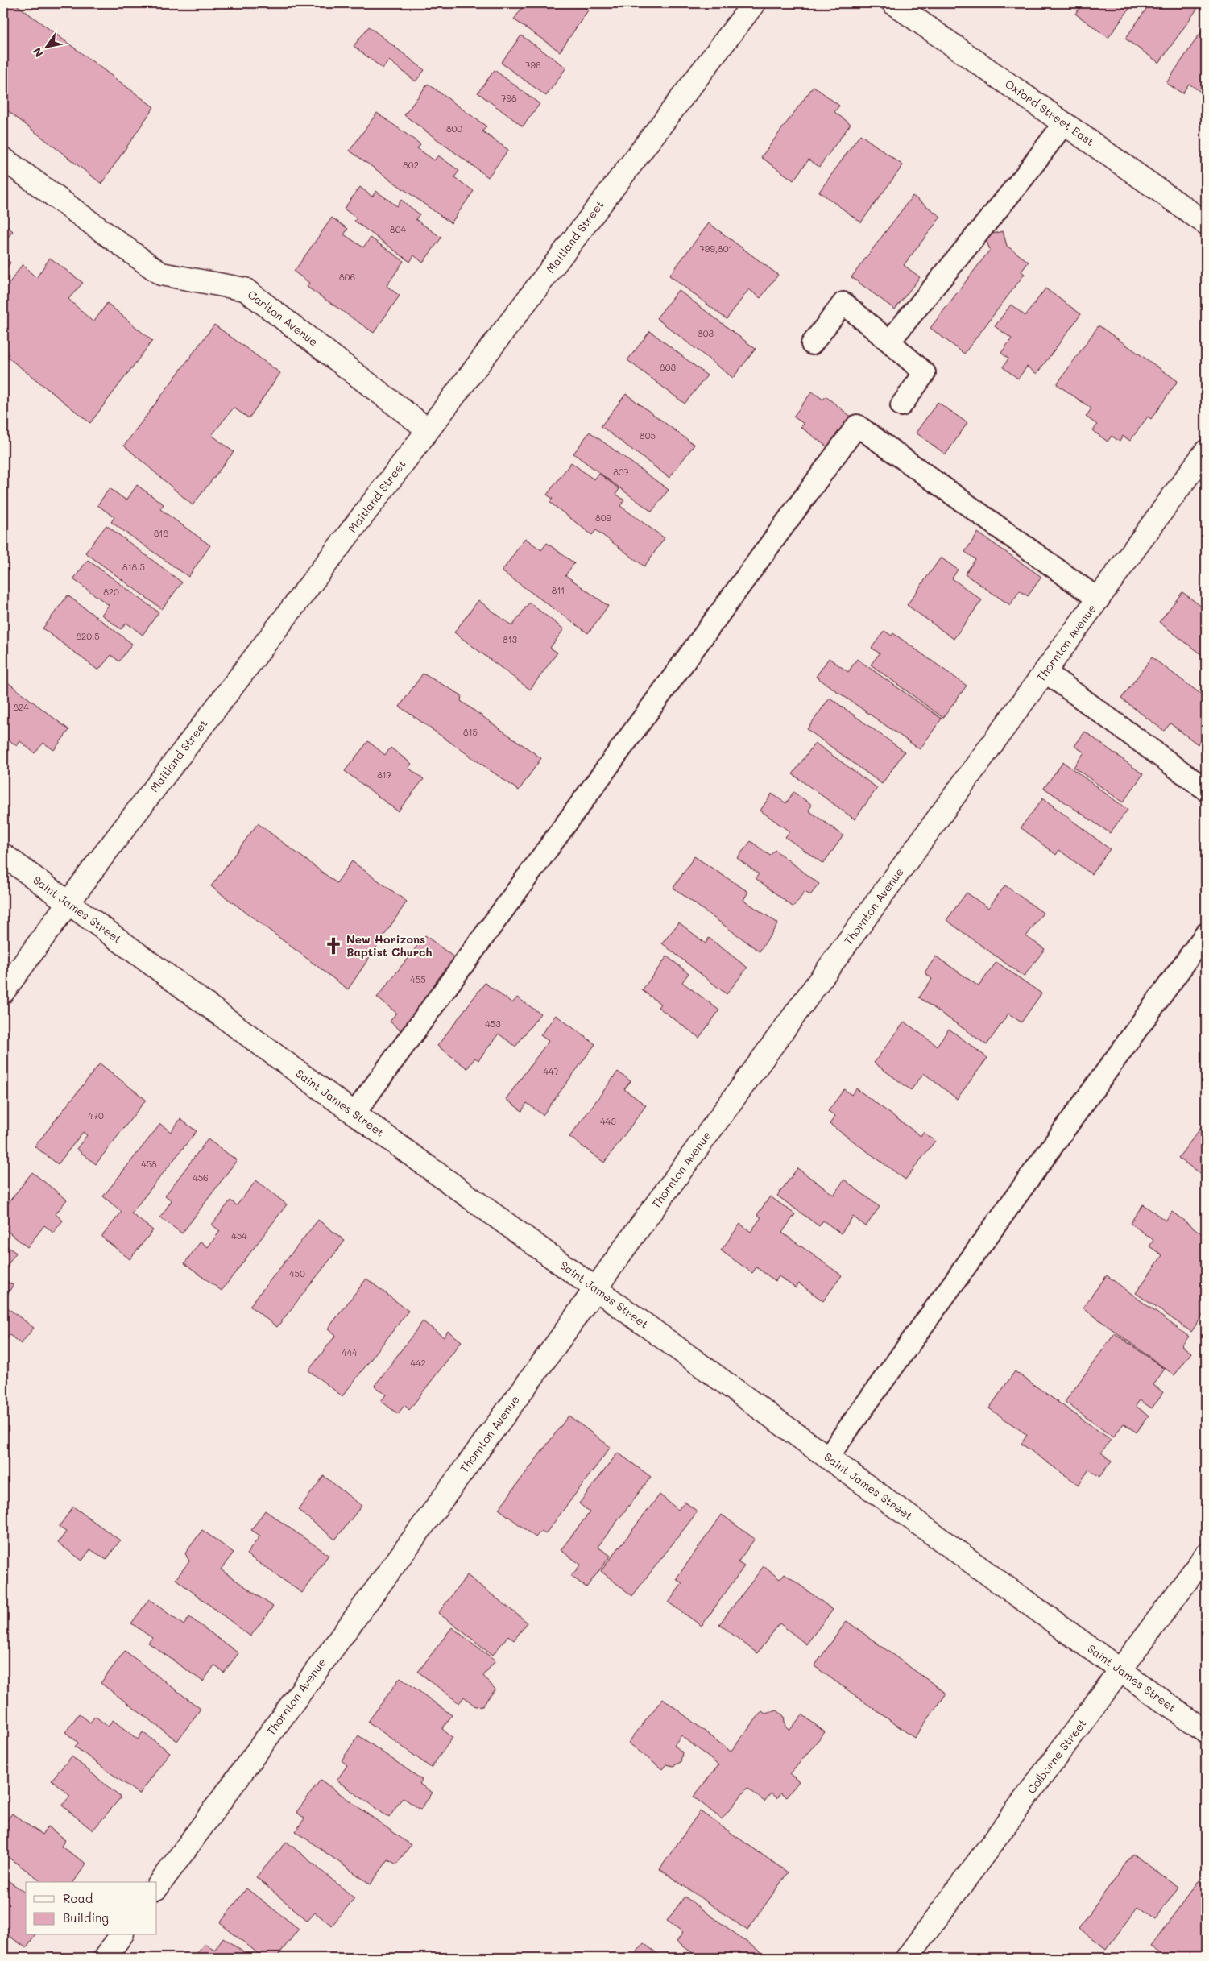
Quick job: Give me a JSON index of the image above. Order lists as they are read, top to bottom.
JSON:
{
  "streets": {
    "street": [
      "Oxford Street East",
      "Maitland Street",
      "Carlton Avenue",
      "Thornton Avenue",
      "Saint James Street",
      "Colborne Street"
    ]
  },
  "crossings": [
    ["Maitland Street", "Carlton Avenue"],
    ["Maitland Street", "Saint James Street"],
    ["Thornton Avenue", "Saint James Street"],
    ["Saint James Street", "Colborne Street"]
  ],
  "places": {
    "church": ["New Horizons Baptist Church"]
  },
  "house_numbers": [
    "796",
    "798",
    "800",
    "802",
    "804",
    "799,801",
    "806",
    "803",
    "803",
    "805",
    "807",
    "809",
    "818",
    "818.5",
    "811",
    "820",
    "820.5",
    "813",
    "824",
    "815",
    "817",
    "455",
    "453",
    "447",
    "470",
    "443",
    "458",
    "456",
    "454",
    "450",
    "444",
    "442"
  ],
  "legend": ["Road", "Building"],
  "north": "bottom left"
}
